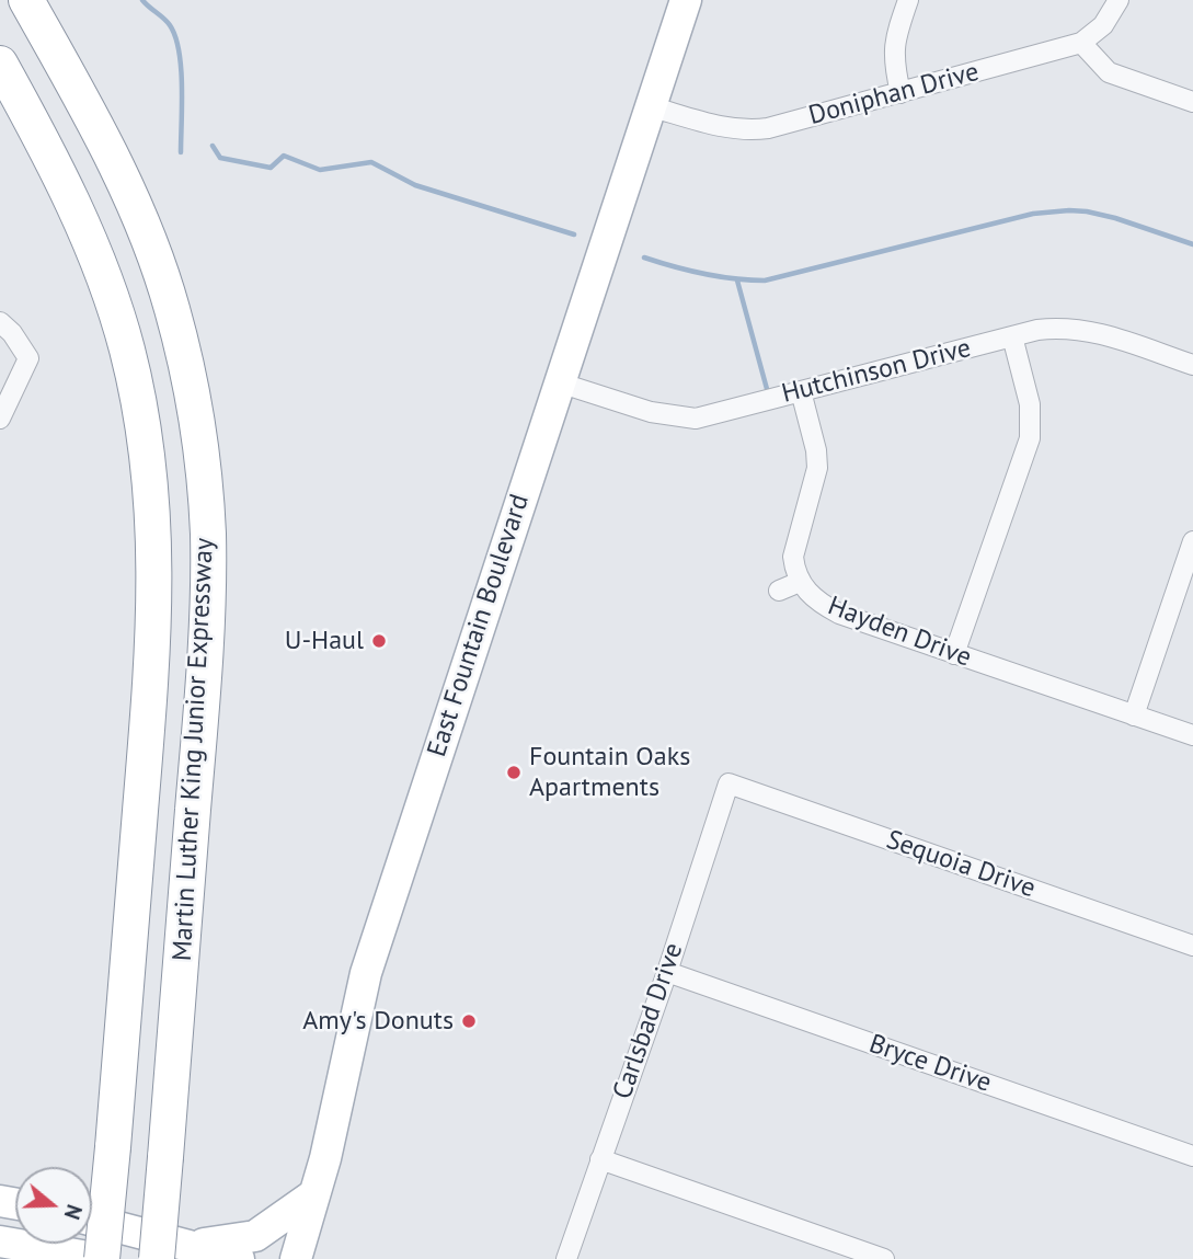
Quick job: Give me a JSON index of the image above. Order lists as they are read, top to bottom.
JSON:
{
  "streets": {
    "highway": ["Martin Luther King Junior Expressway"],
    "main road": ["East Fountain Boulevard"],
    "street": [
      "Doniphan Drive",
      "Hutchinson Drive",
      "Hayden Drive",
      "Sequoia Drive",
      "Carlsbad Drive",
      "Bryce Drive"
    ]
  },
  "crossings": [
    ["Doniphan Drive", "East Fountain Boulevard"],
    ["Hutchinson Drive", "East Fountain Boulevard"],
    ["Hutchinson Drive", "Hayden Drive"],
    ["Sequoia Drive", "Carlsbad Drive"],
    ["Carlsbad Drive", "Bryce Drive"]
  ],
  "places": ["U-Haul", "Fountain Oaks Apartments", "Amy's Donuts"],
  "north": "right"
}
